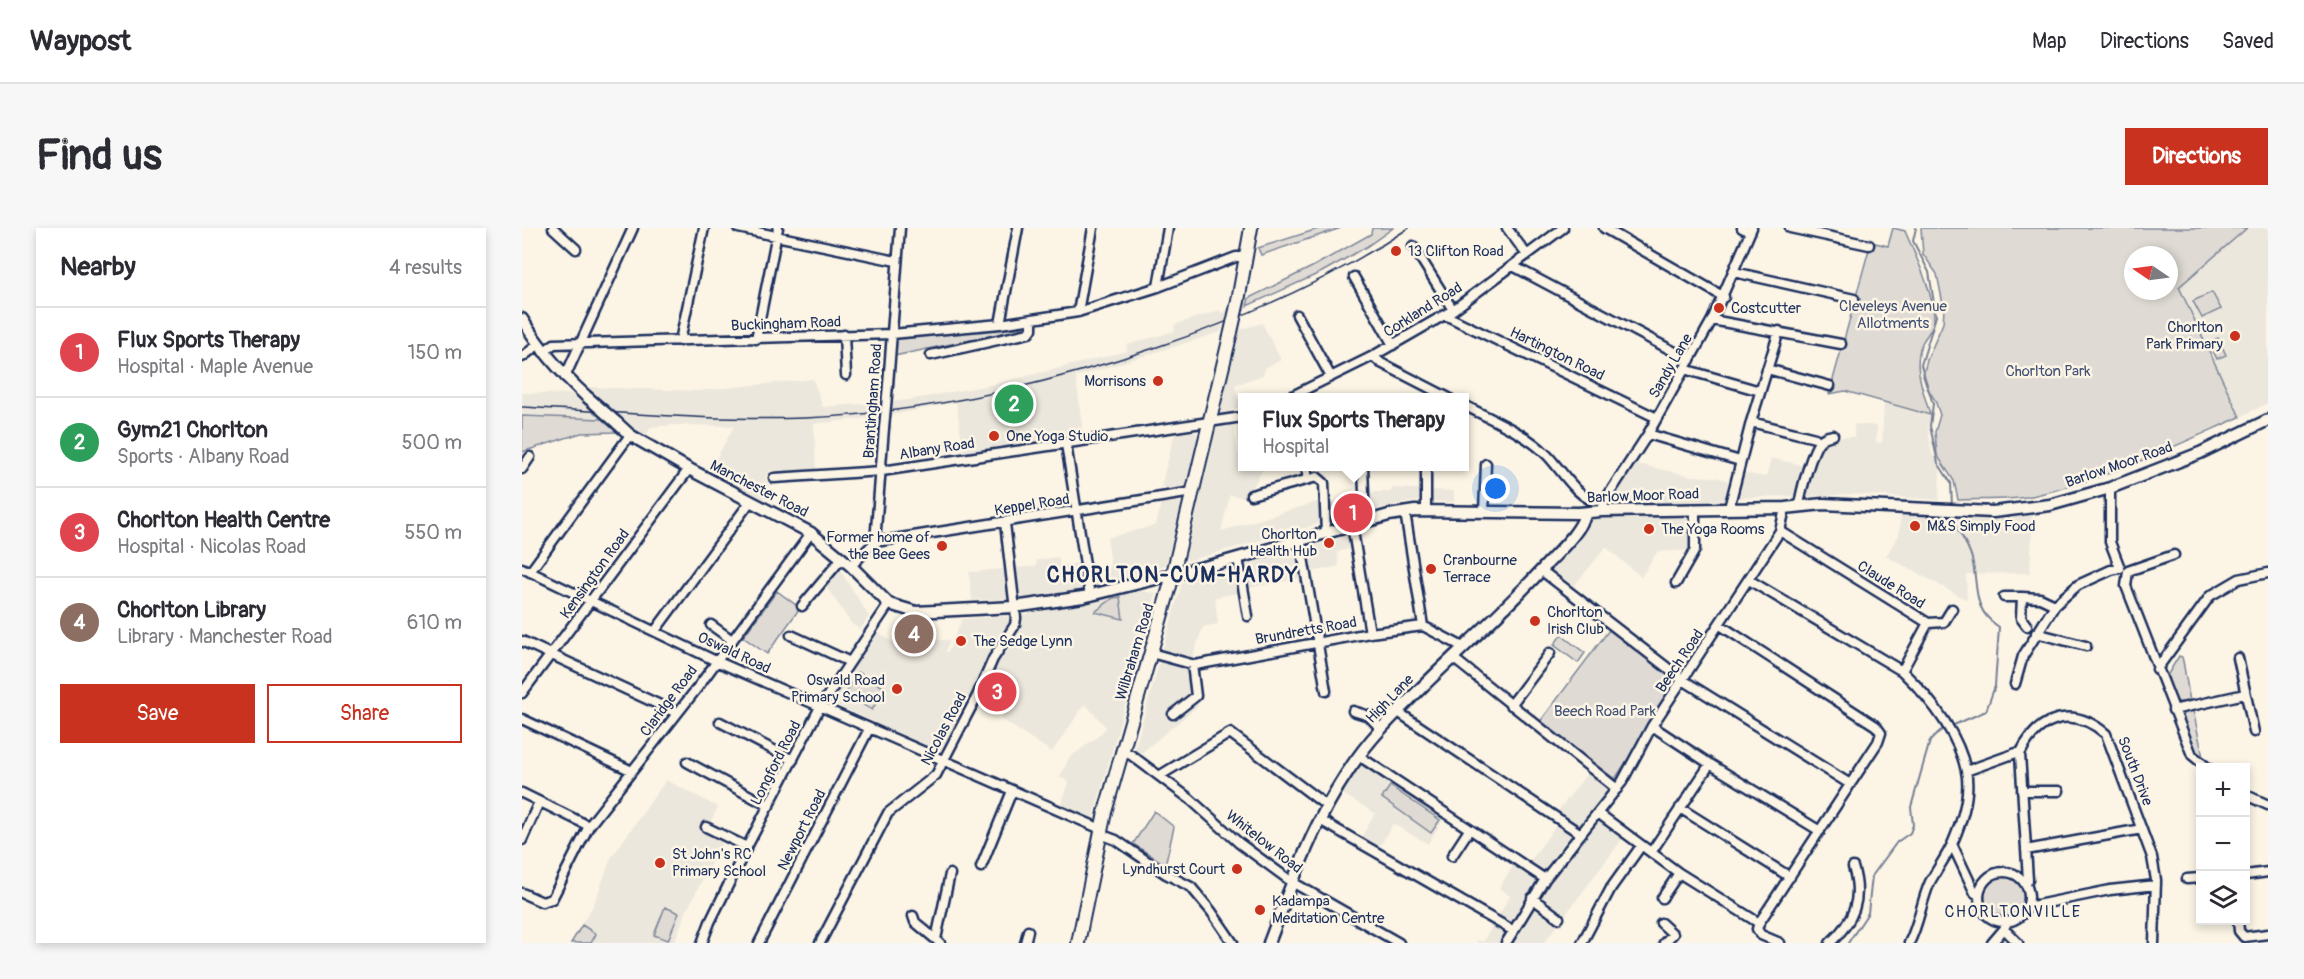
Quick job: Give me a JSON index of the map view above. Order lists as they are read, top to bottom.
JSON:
{
  "streets": {
    "highway": ["Wilbraham Road"],
    "main road": ["Barlow Moor Road", "Manchester Road", "High Lane"],
    "street": [
      "Corkland Road",
      "Buckingham Road",
      "Hartington Road",
      "Sandy Lane",
      "Brantingham Road",
      "Albany Road",
      "Keppel Road",
      "Kensington Road",
      "Claude Road",
      "Brundretts Road",
      "Oswald Road",
      "Beech Road",
      "Claridge Road",
      "Nicolas Road",
      "Longford Road",
      "South Drive",
      "Newport Road",
      "Whitelow Road"
    ]
  },
  "crossings": [
    ["Corkland Road", "Hartington Road"],
    ["Buckingham Road", "Brantingham Road"],
    ["Buckingham Road", "Manchester Road"],
    ["Buckingham Road", "Wilbraham Road"],
    ["Hartington Road", "Sandy Lane"],
    ["Sandy Lane", "Barlow Moor Road"],
    ["Brantingham Road", "Albany Road"],
    ["Brantingham Road", "Keppel Road"],
    ["Albany Road", "Wilbraham Road"],
    ["Barlow Moor Road", "Manchester Road"],
    ["Barlow Moor Road", "Wilbraham Road"],
    ["Barlow Moor Road", "Beech Road"],
    ["Barlow Moor Road", "High Lane"],
    ["Barlow Moor Road", "Nicolas Road"],
    ["Manchester Road", "Kensington Road"],
    ["Manchester Road", "Claridge Road"],
    ["Manchester Road", "Nicolas Road"],
    ["Manchester Road", "Longford Road"],
    ["Keppel Road", "Wilbraham Road"],
    ["Keppel Road", "Nicolas Road"],
    ["Kensington Road", "Oswald Road"],
    ["Claude Road", "Beech Road"],
    ["Brundretts Road", "Wilbraham Road"],
    ["Wilbraham Road", "Oswald Road"],
    ["Wilbraham Road", "Whitelow Road"],
    ["Oswald Road", "Claridge Road"],
    ["Oswald Road", "Nicolas Road"],
    ["Oswald Road", "Longford Road"],
    ["Oswald Road", "Newport Road"],
    ["High Lane", "Whitelow Road"]
  ],
  "districts": ["CHORLTON-CUM-HARDY", "CHORLTONVILLE"],
  "parks": ["Cleveleys Avenue Allotments", "Chorlton Park", "Beech Road Park"],
  "places": [
    "13 Clifton Road",
    "Costcutter",
    "Chorlton Park Primary",
    "Morrisons",
    "One Yoga Studio",
    "M&S Simply Food",
    "The Yoga Rooms",
    "Chorlton Health Hub",
    "Former home of the Bee Gees",
    "Cranbourne Terrace",
    "Chorlton Irish Club",
    "The Sedge Lynn",
    "Oswald Road Primary School",
    "St John's RC Primary School",
    "Lyndhurst Court",
    "Kadampa Meditation Centre"
  ],
  "north": "left",
  "page": {
    "header": "Waypost",
    "nav": ["Map", "Directions", "Saved"],
    "buttons": [
      "Directions",
      ["Save", "Share"]
    ],
    "title": "Find us",
    "heading": ["Nearby", "4 results"],
    "list": [
      {
        "mark": "1",
        "name": "Flux Sports Therapy",
        "note": "Hospital · Maple Avenue",
        "value": "150 m"
      },
      {
        "mark": "2",
        "name": "Gym21 Chorlton",
        "note": "Sports · Albany Road",
        "value": "500 m"
      },
      {
        "mark": "3",
        "name": "Chorlton Health Centre",
        "note": "Hospital · Nicolas Road",
        "value": "550 m"
      },
      {
        "mark": "4",
        "name": "Chorlton Library",
        "note": "Library · Manchester Road",
        "value": "610 m"
      }
    ],
    "pins": [
      "2",
      "1",
      "4",
      "3"
    ],
    "popup": ["Flux Sports Therapy", "Hospital"],
    "map_buttons": ["+", "−"]
  }
}
